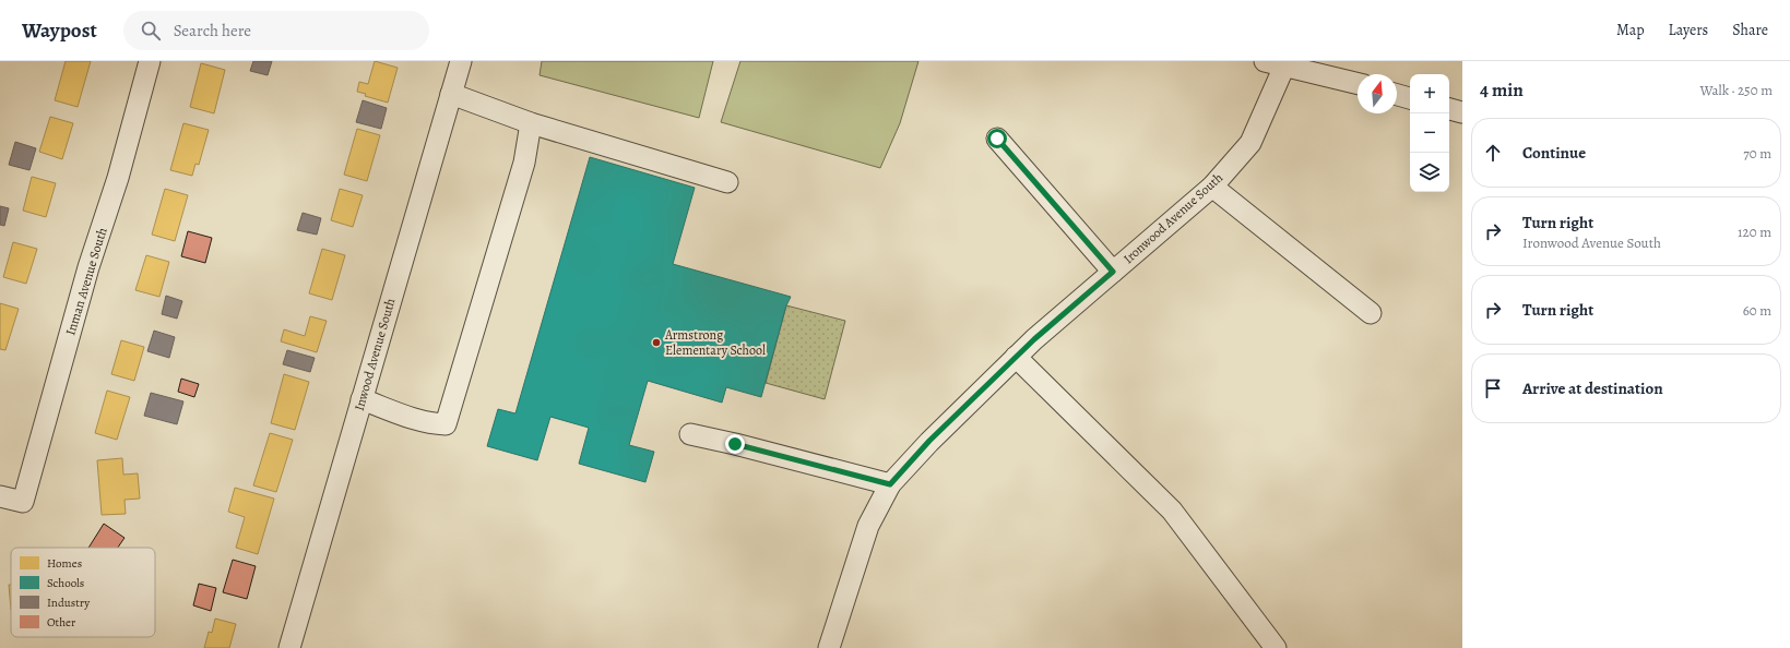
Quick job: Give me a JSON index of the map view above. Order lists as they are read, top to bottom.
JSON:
{
  "streets": {
    "street": ["Ironwood Avenue South", "Inman Avenue South", "Inwood Avenue South"]
  },
  "places": ["Armstrong Elementary School"],
  "legend": [
    "Homes",
    "Schools",
    "Industry",
    "Other"
  ],
  "north": "top",
  "page": {
    "header": "Waypost",
    "search": "Search here",
    "nav": ["Map", "Layers", "Share"],
    "heading": ["4 min", "Walk · 250 m"],
    "map_buttons": ["+", "−"],
    "list": [
      ["Continue", "70 m"],
      ["Turn right", "Ironwood Avenue South", "120 m"],
      ["Turn right", "60 m"],
      "Arrive at destination"
    ]
  }
}
